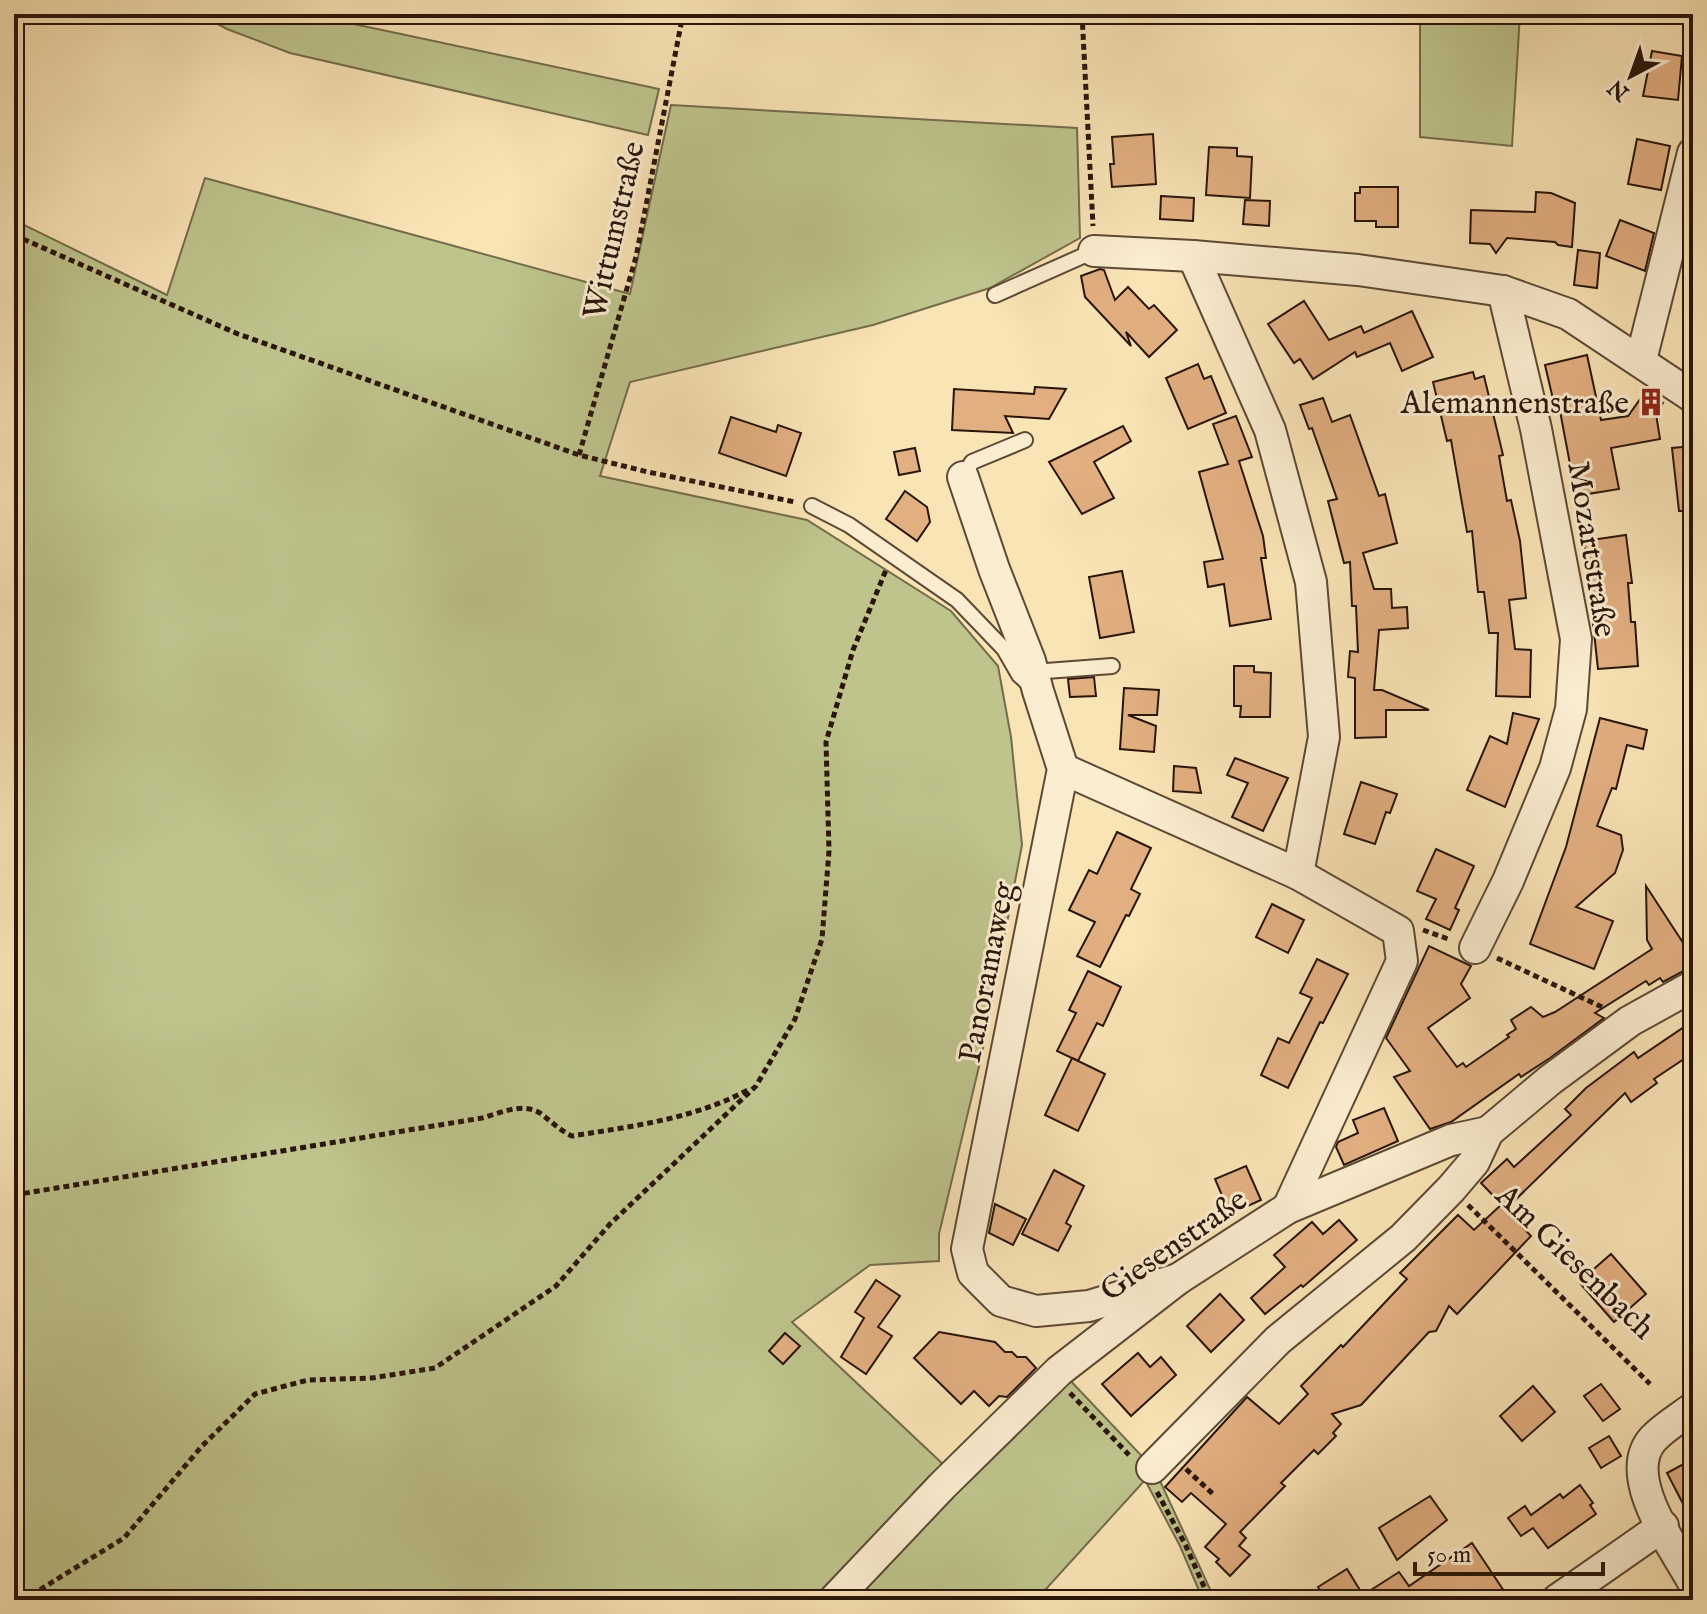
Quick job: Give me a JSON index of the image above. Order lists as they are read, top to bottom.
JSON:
{
  "streets": {
    "street": ["Mozartstraße", "Panoramaweg", "Giesenstraße"],
    "path": ["Wittumstraße", "Am Giesenbach"]
  },
  "crossings": [
    ["Panoramaweg", "Giesenstraße"],
    ["Giesenstraße", "Am Giesenbach"]
  ],
  "places": {
    "building": ["Alemannenstraße"]
  },
  "scale_bar": "50 m",
  "north": "bottom left"
}
